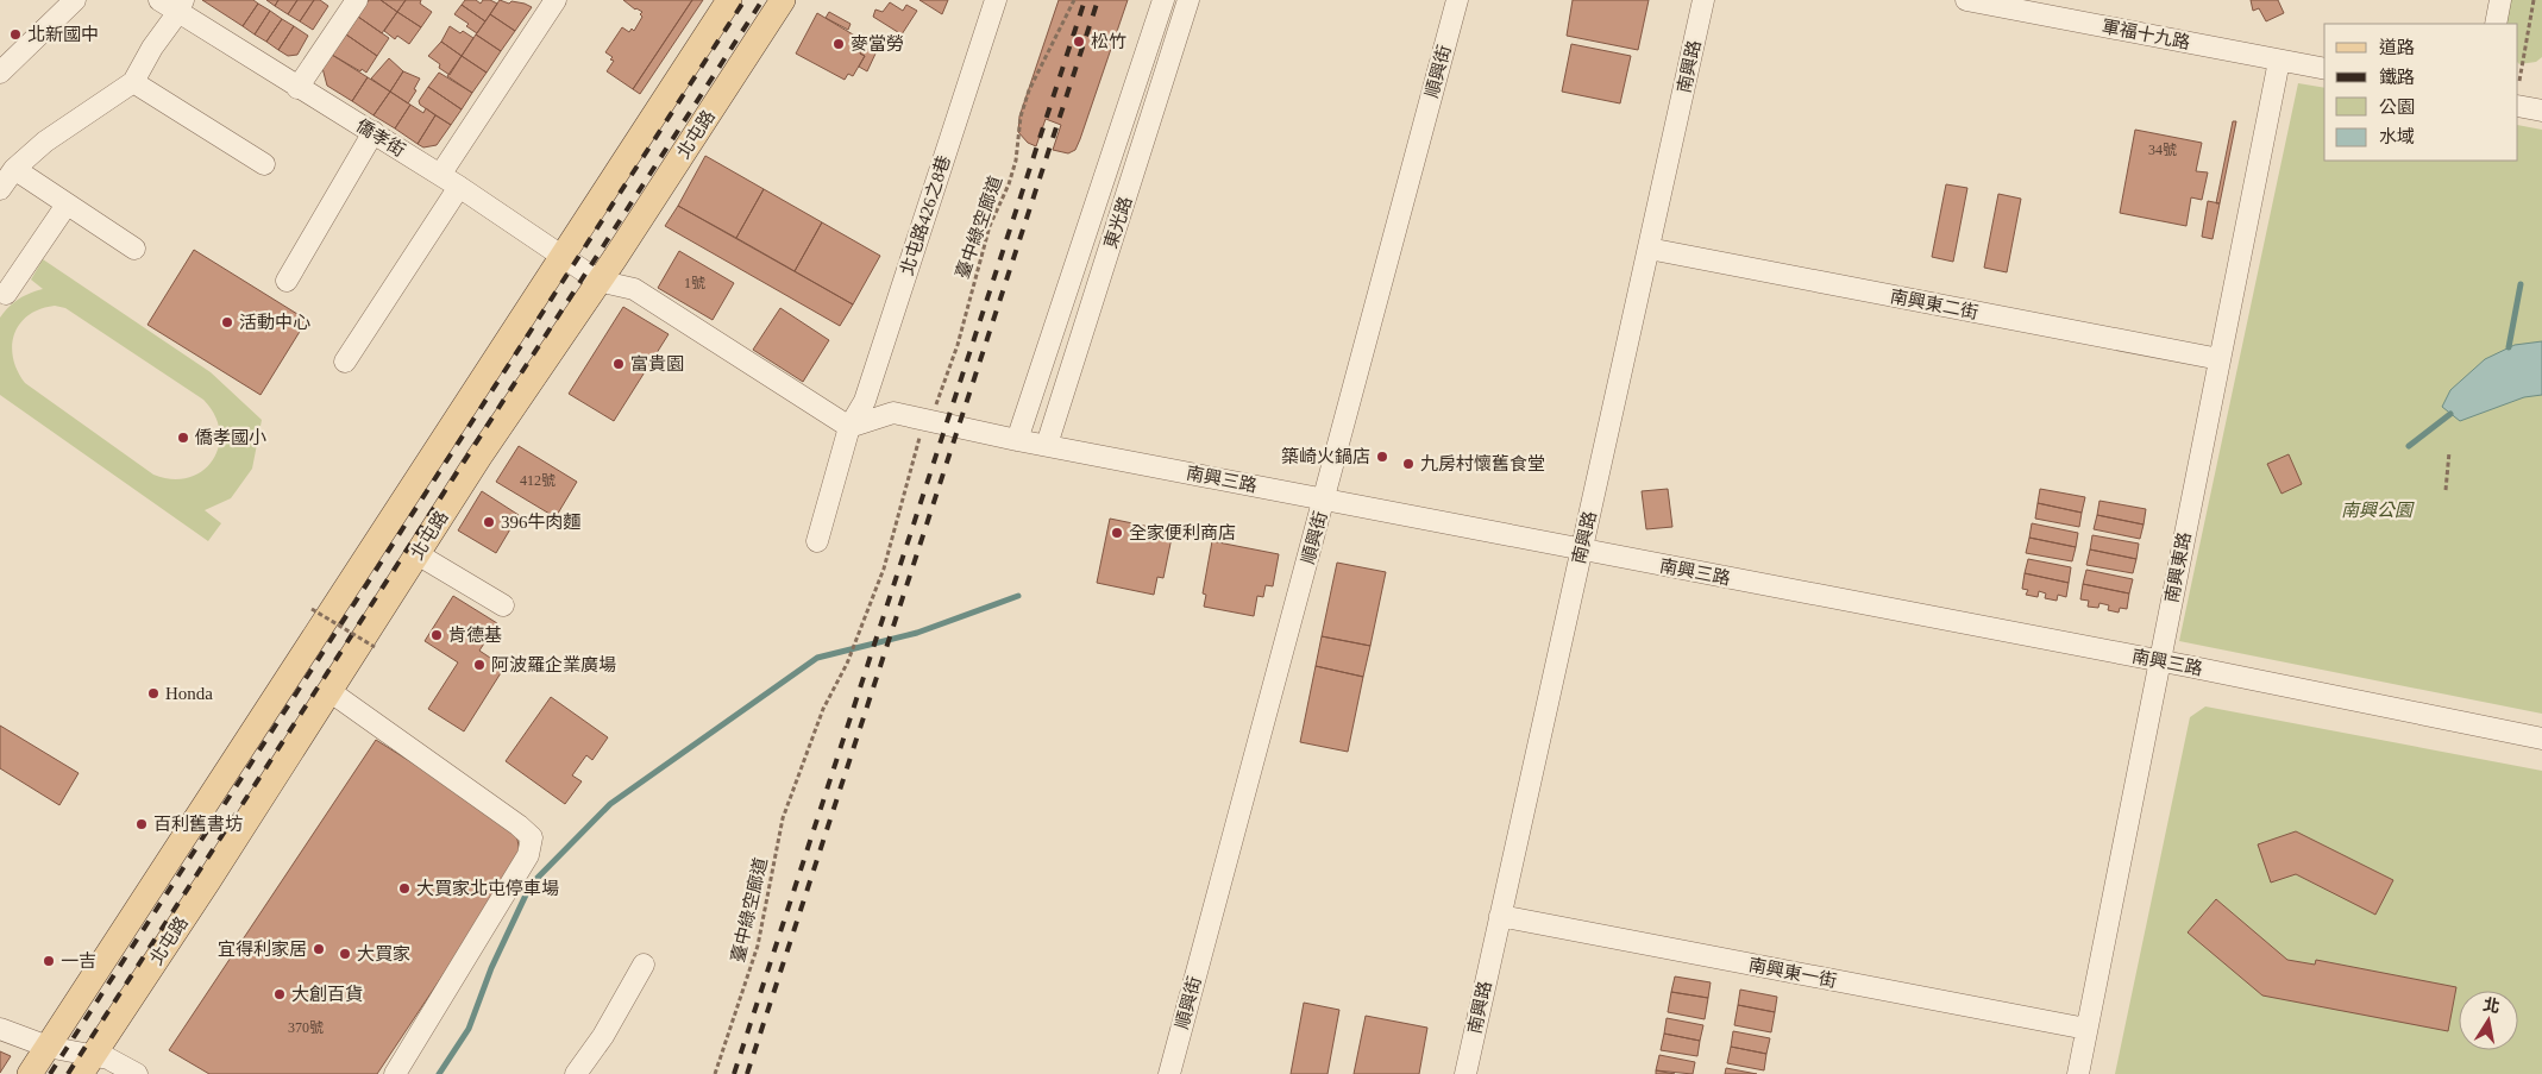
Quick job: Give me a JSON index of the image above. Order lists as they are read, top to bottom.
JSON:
{
  "streets": {
    "main road": ["北屯路"],
    "street": [
      "軍福十九路",
      "南興路",
      "順興街",
      "僑孝街",
      "北屯路426之8巷",
      "東光路",
      "南興東二街",
      "南興三路",
      "南興東路",
      "南興東一街"
    ],
    "path": ["臺中綠空廊道"]
  },
  "crossings": [
    ["軍福十九路", "南興東路"],
    ["南興路", "南興東二街"],
    ["南興路", "南興三路"],
    ["南興路", "南興東一街"],
    ["順興街", "南興三路"],
    ["北屯路", "僑孝街"],
    ["北屯路426之8巷", "南興三路"],
    ["東光路", "南興三路"],
    ["臺中綠空廊道", "南興三路"],
    ["南興東二街", "南興東路"],
    ["南興三路", "南興東路"],
    ["南興東路", "南興東一街"]
  ],
  "parks": ["南興公園"],
  "places": [
    "北新國中",
    "松竹",
    "麥當勞",
    "活動中心",
    "富貴園",
    "僑孝國小",
    "築崎火鍋店",
    "九房村懷舊食堂",
    "396牛肉麵",
    "全家便利商店",
    "肯德基",
    "阿波羅企業廣場",
    "Honda",
    "百利舊書坊",
    "大買家北屯停車場",
    "宜得利家居",
    "大買家",
    "一吉",
    "大創百貨"
  ],
  "house_numbers": [
    "34號",
    "1號",
    "412號",
    "370號"
  ],
  "legend": [
    "道路",
    "鐵路",
    "公園",
    "水域"
  ],
  "north": "top"
}
